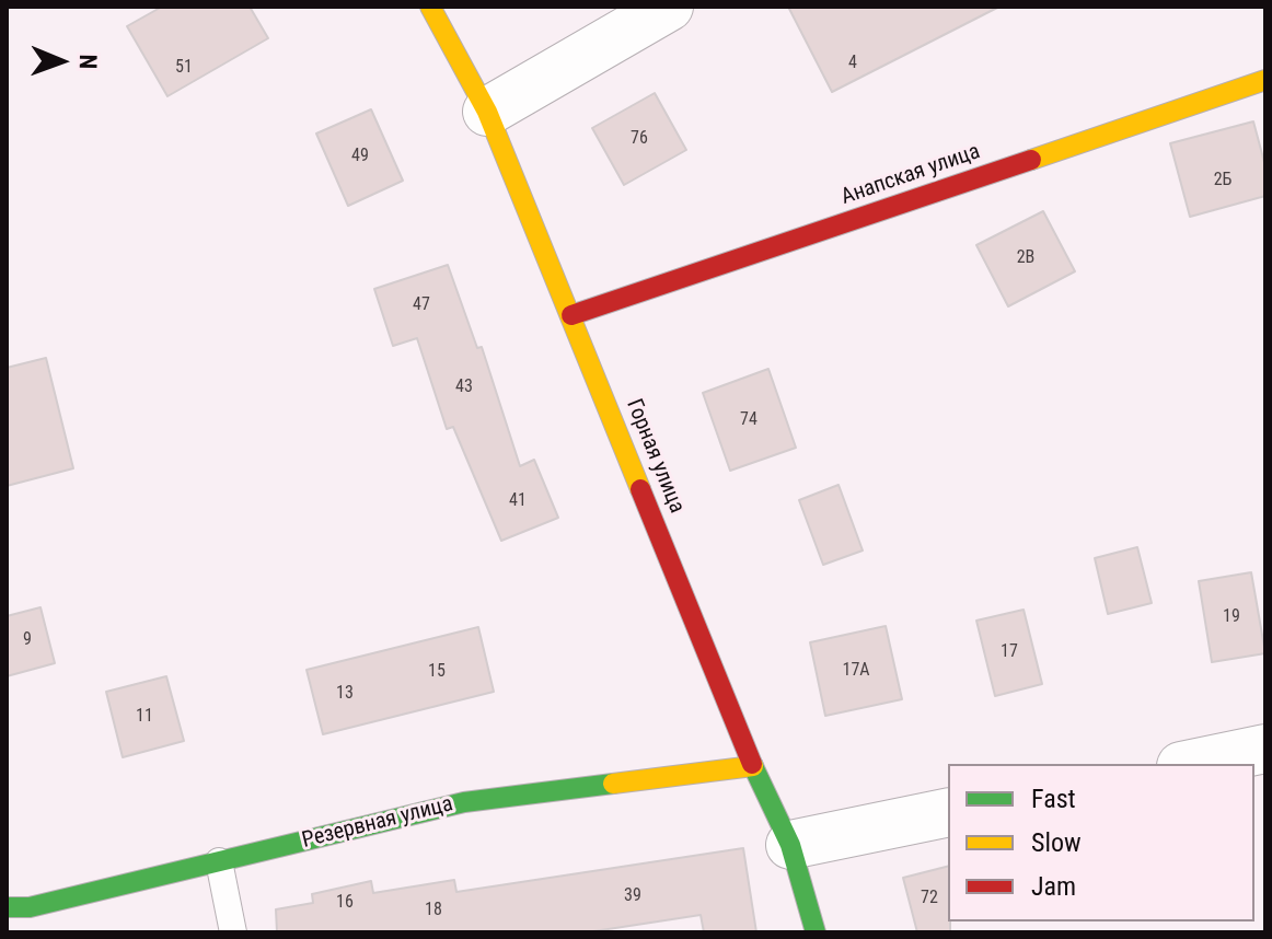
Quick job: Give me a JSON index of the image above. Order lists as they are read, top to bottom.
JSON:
{
  "streets": {
    "street": ["Анапская улица", "Горная улица", "Резервная улица"]
  },
  "crossings": [
    ["Анапская улица", "Горная улица"],
    ["Горная улица", "Резервная улица"]
  ],
  "house_numbers": [
    "4",
    "51",
    "76",
    "49",
    "2Б",
    "2В",
    "47",
    "43",
    "74",
    "41",
    "19",
    "9",
    "17",
    "17А",
    "15",
    "13",
    "11",
    "39",
    "72",
    "16",
    "18"
  ],
  "legend": ["Fast", "Slow", "Jam"],
  "north": "right"
}
